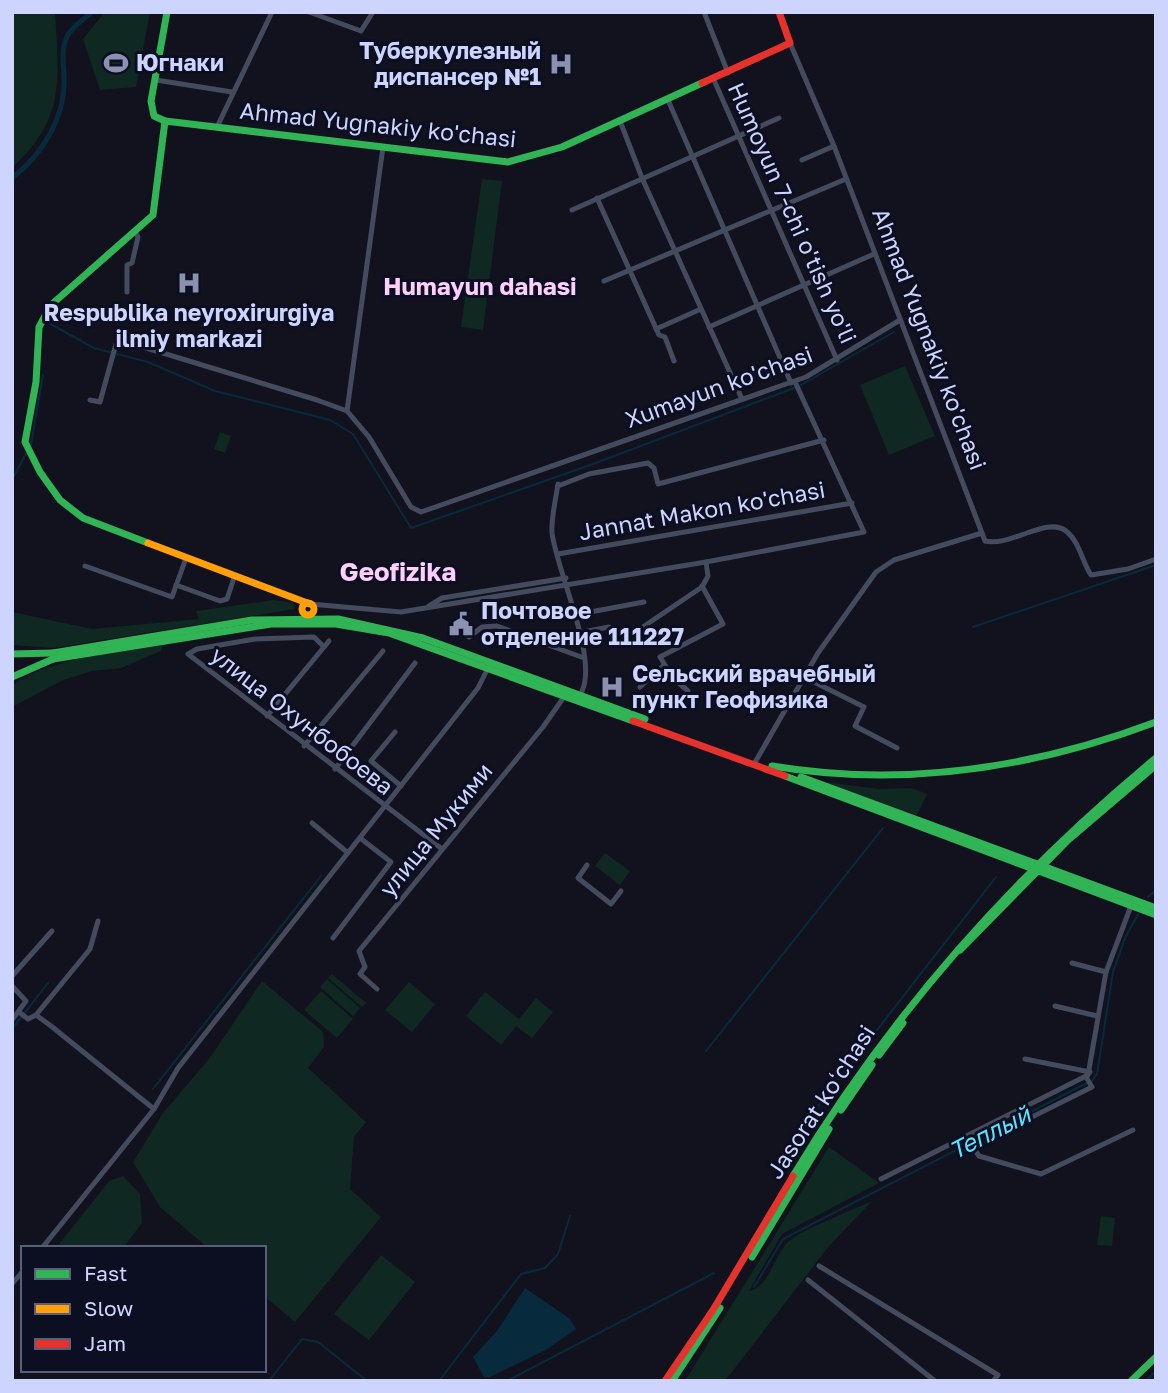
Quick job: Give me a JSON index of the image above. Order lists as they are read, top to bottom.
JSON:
{
  "streets": {
    "main road": ["Ahmad Yugnakiy ko'chasi", "Jasorat koʻchasi"],
    "street": [
      "Humoyun 7-chi o'tish yo'li",
      "Xumayun ko'chasi",
      "Jannat Makon ko'chasi",
      "улица Охунбобоева",
      "улица Мукими"
    ]
  },
  "crossings": [
    ["Ahmad Yugnakiy ko'chasi", "Humoyun 7-chi o'tish yo'li"],
    ["Ahmad Yugnakiy ko'chasi", "Xumayun ko'chasi"],
    ["Humoyun 7-chi o'tish yo'li", "Xumayun ko'chasi"],
    ["улица Охунбобоева", "улица Мукими"]
  ],
  "districts": ["Humayun dahasi", "Geofizika"],
  "water": ["Теплый"],
  "places": {
    "sports": ["Югнаки"],
    "hospital": ["Туберкулезный диспансер №1", "Respublika neyroxirurgiya ilmiy markazi", "Сельский врачебный пункт Геофизика"],
    "public building": ["Почтовое отделение 111227"]
  },
  "legend": ["Fast", "Slow", "Jam"]
}
